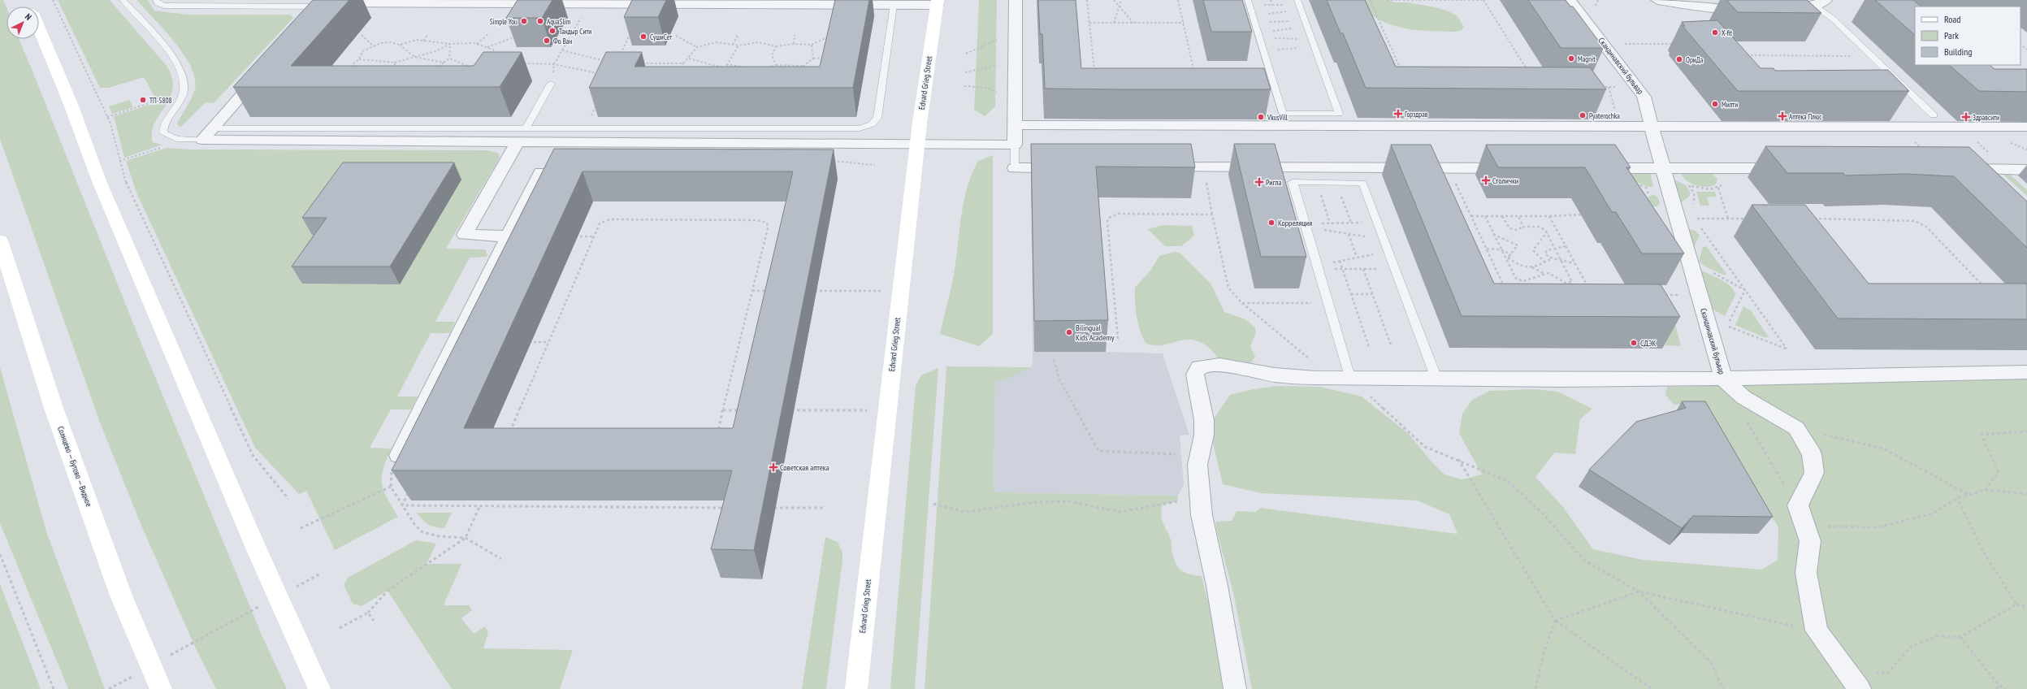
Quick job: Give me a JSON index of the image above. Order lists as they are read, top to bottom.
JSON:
{
  "streets": {
    "main road": ["Edvard Grieg Street", "Солнцево — Бутово — Видное"],
    "street": ["Скандинавский бульвар"]
  },
  "places": {
    "other": [
      "Simple You",
      "AquaSlim",
      "Тандыр Сити",
      "X-fit",
      "СушиСет",
      "Фо Ван",
      "Magnit",
      "ОриДа",
      "ТП-5808",
      "Милти",
      "Pyaterochka",
      "VkusVill",
      "Корреляция",
      "Bilingual Kids Academy",
      "СДЭК"
    ],
    "health": [
      "Горздрав",
      "Аптека Плюс",
      "Здравсити",
      "Столички",
      "Ригла",
      "Советская аптека"
    ]
  },
  "legend": ["Road", "Park", "Building"],
  "north": "top right"
}
